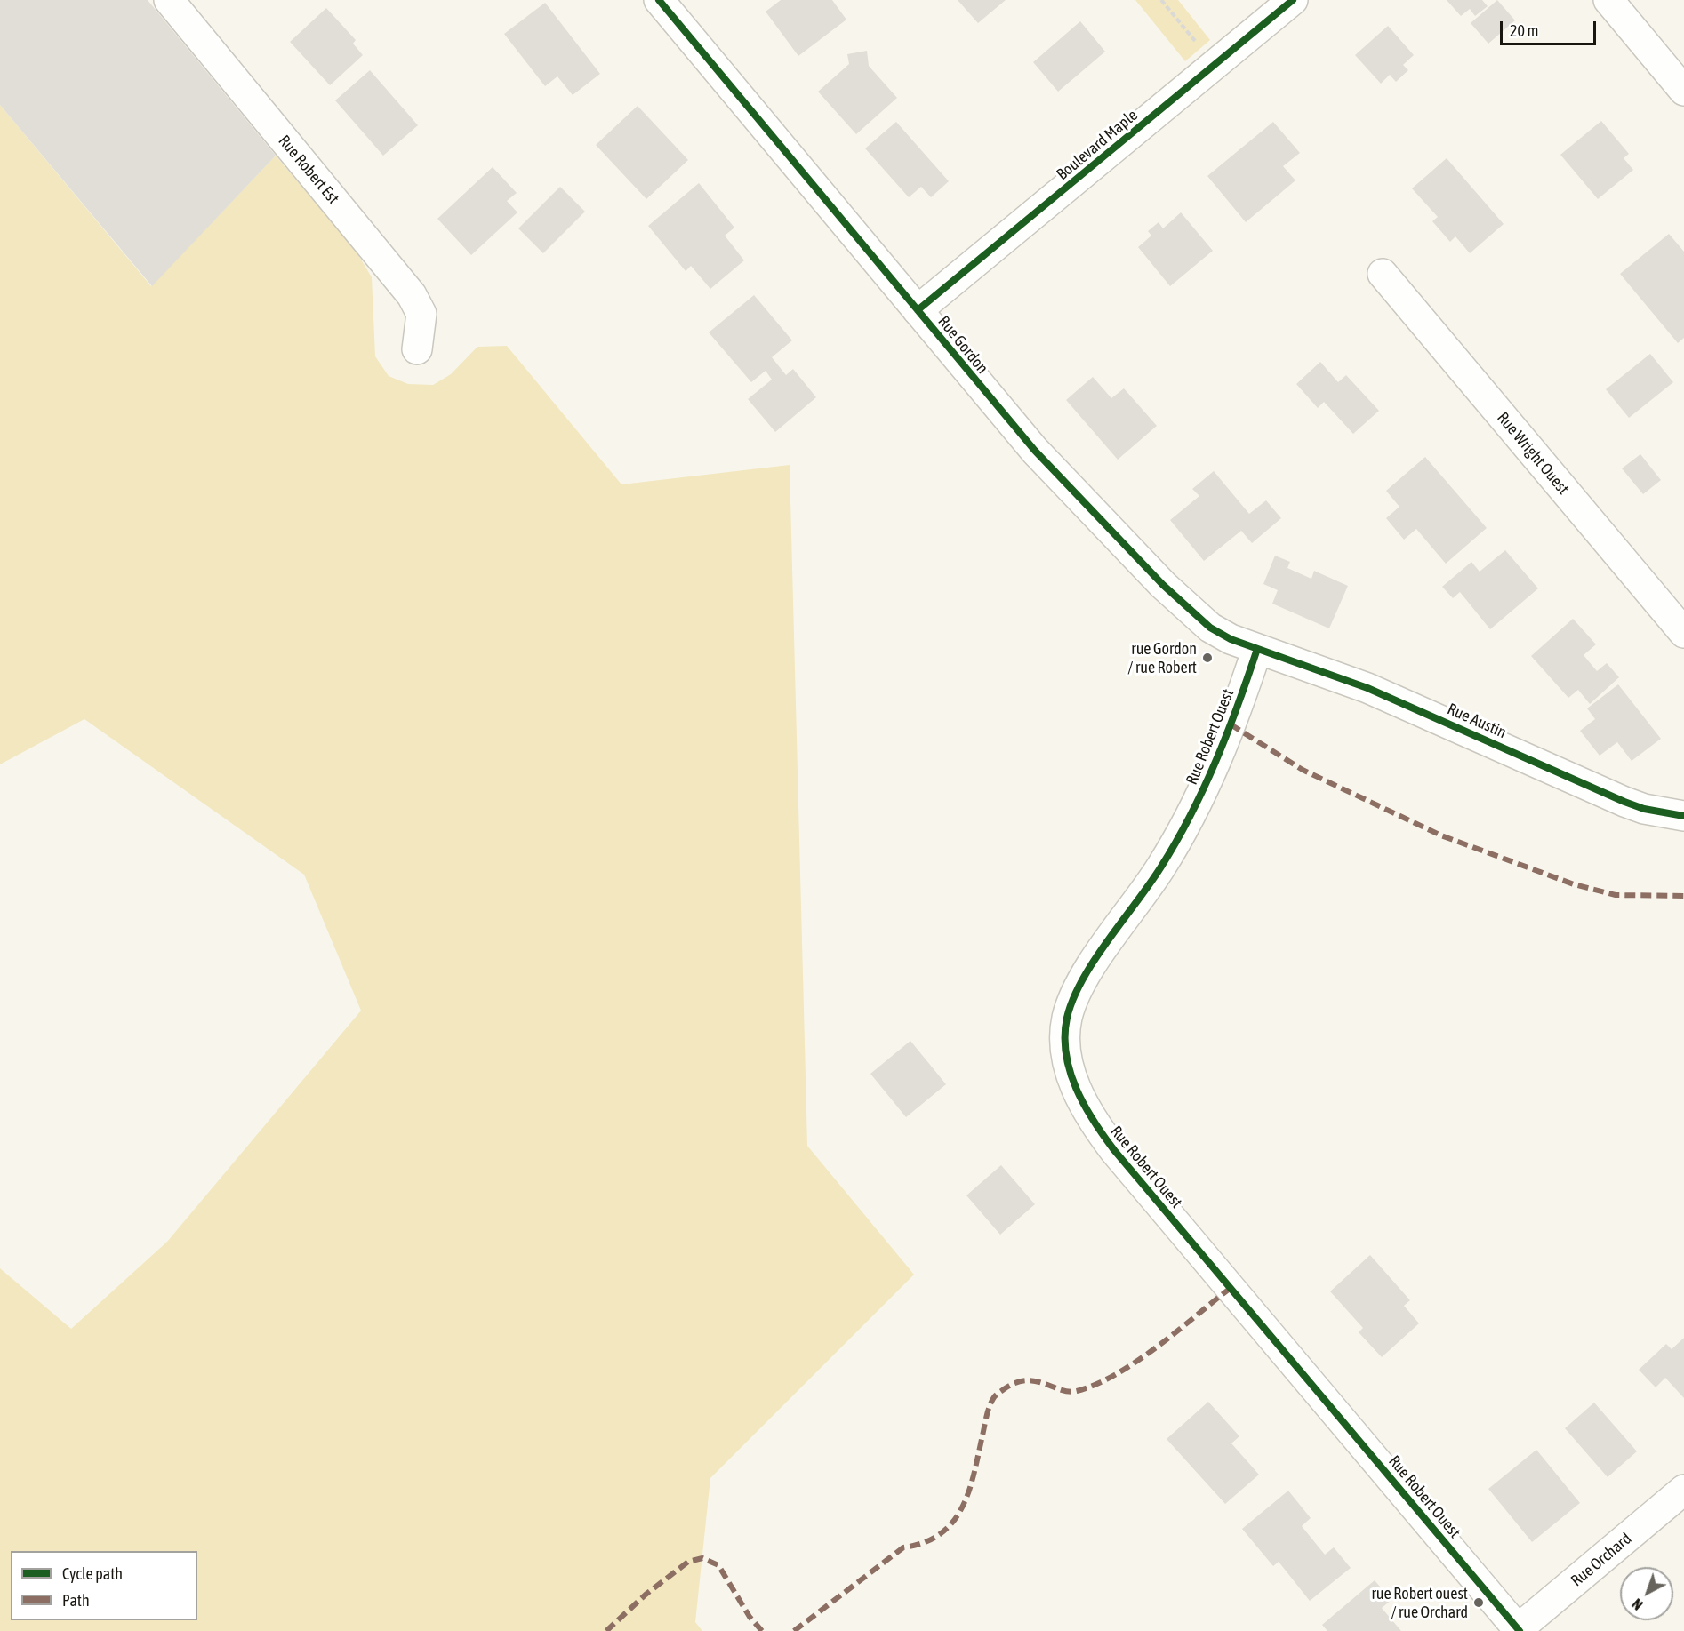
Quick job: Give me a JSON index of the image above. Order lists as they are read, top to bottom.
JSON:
{
  "streets": {
    "street": [
      "Boulevard Maple",
      "Rue Robert Est",
      "Rue Gordon",
      "Rue Wright Ouest",
      "Rue Austin",
      "Rue Robert Ouest",
      "Rue Orchard"
    ]
  },
  "crossings": [
    ["Boulevard Maple", "Rue Gordon"],
    ["Rue Gordon", "Rue Austin"],
    ["Rue Gordon", "Rue Robert Ouest"],
    ["Rue Austin", "Rue Robert Ouest"],
    ["Rue Robert Ouest", "Rue Orchard"]
  ],
  "places": ["rue Gordon / rue Robert", "rue Robert ouest / rue Orchard"],
  "legend": ["Cycle path", "Path"],
  "scale_bar": "20 m",
  "north": "bottom left"
}
